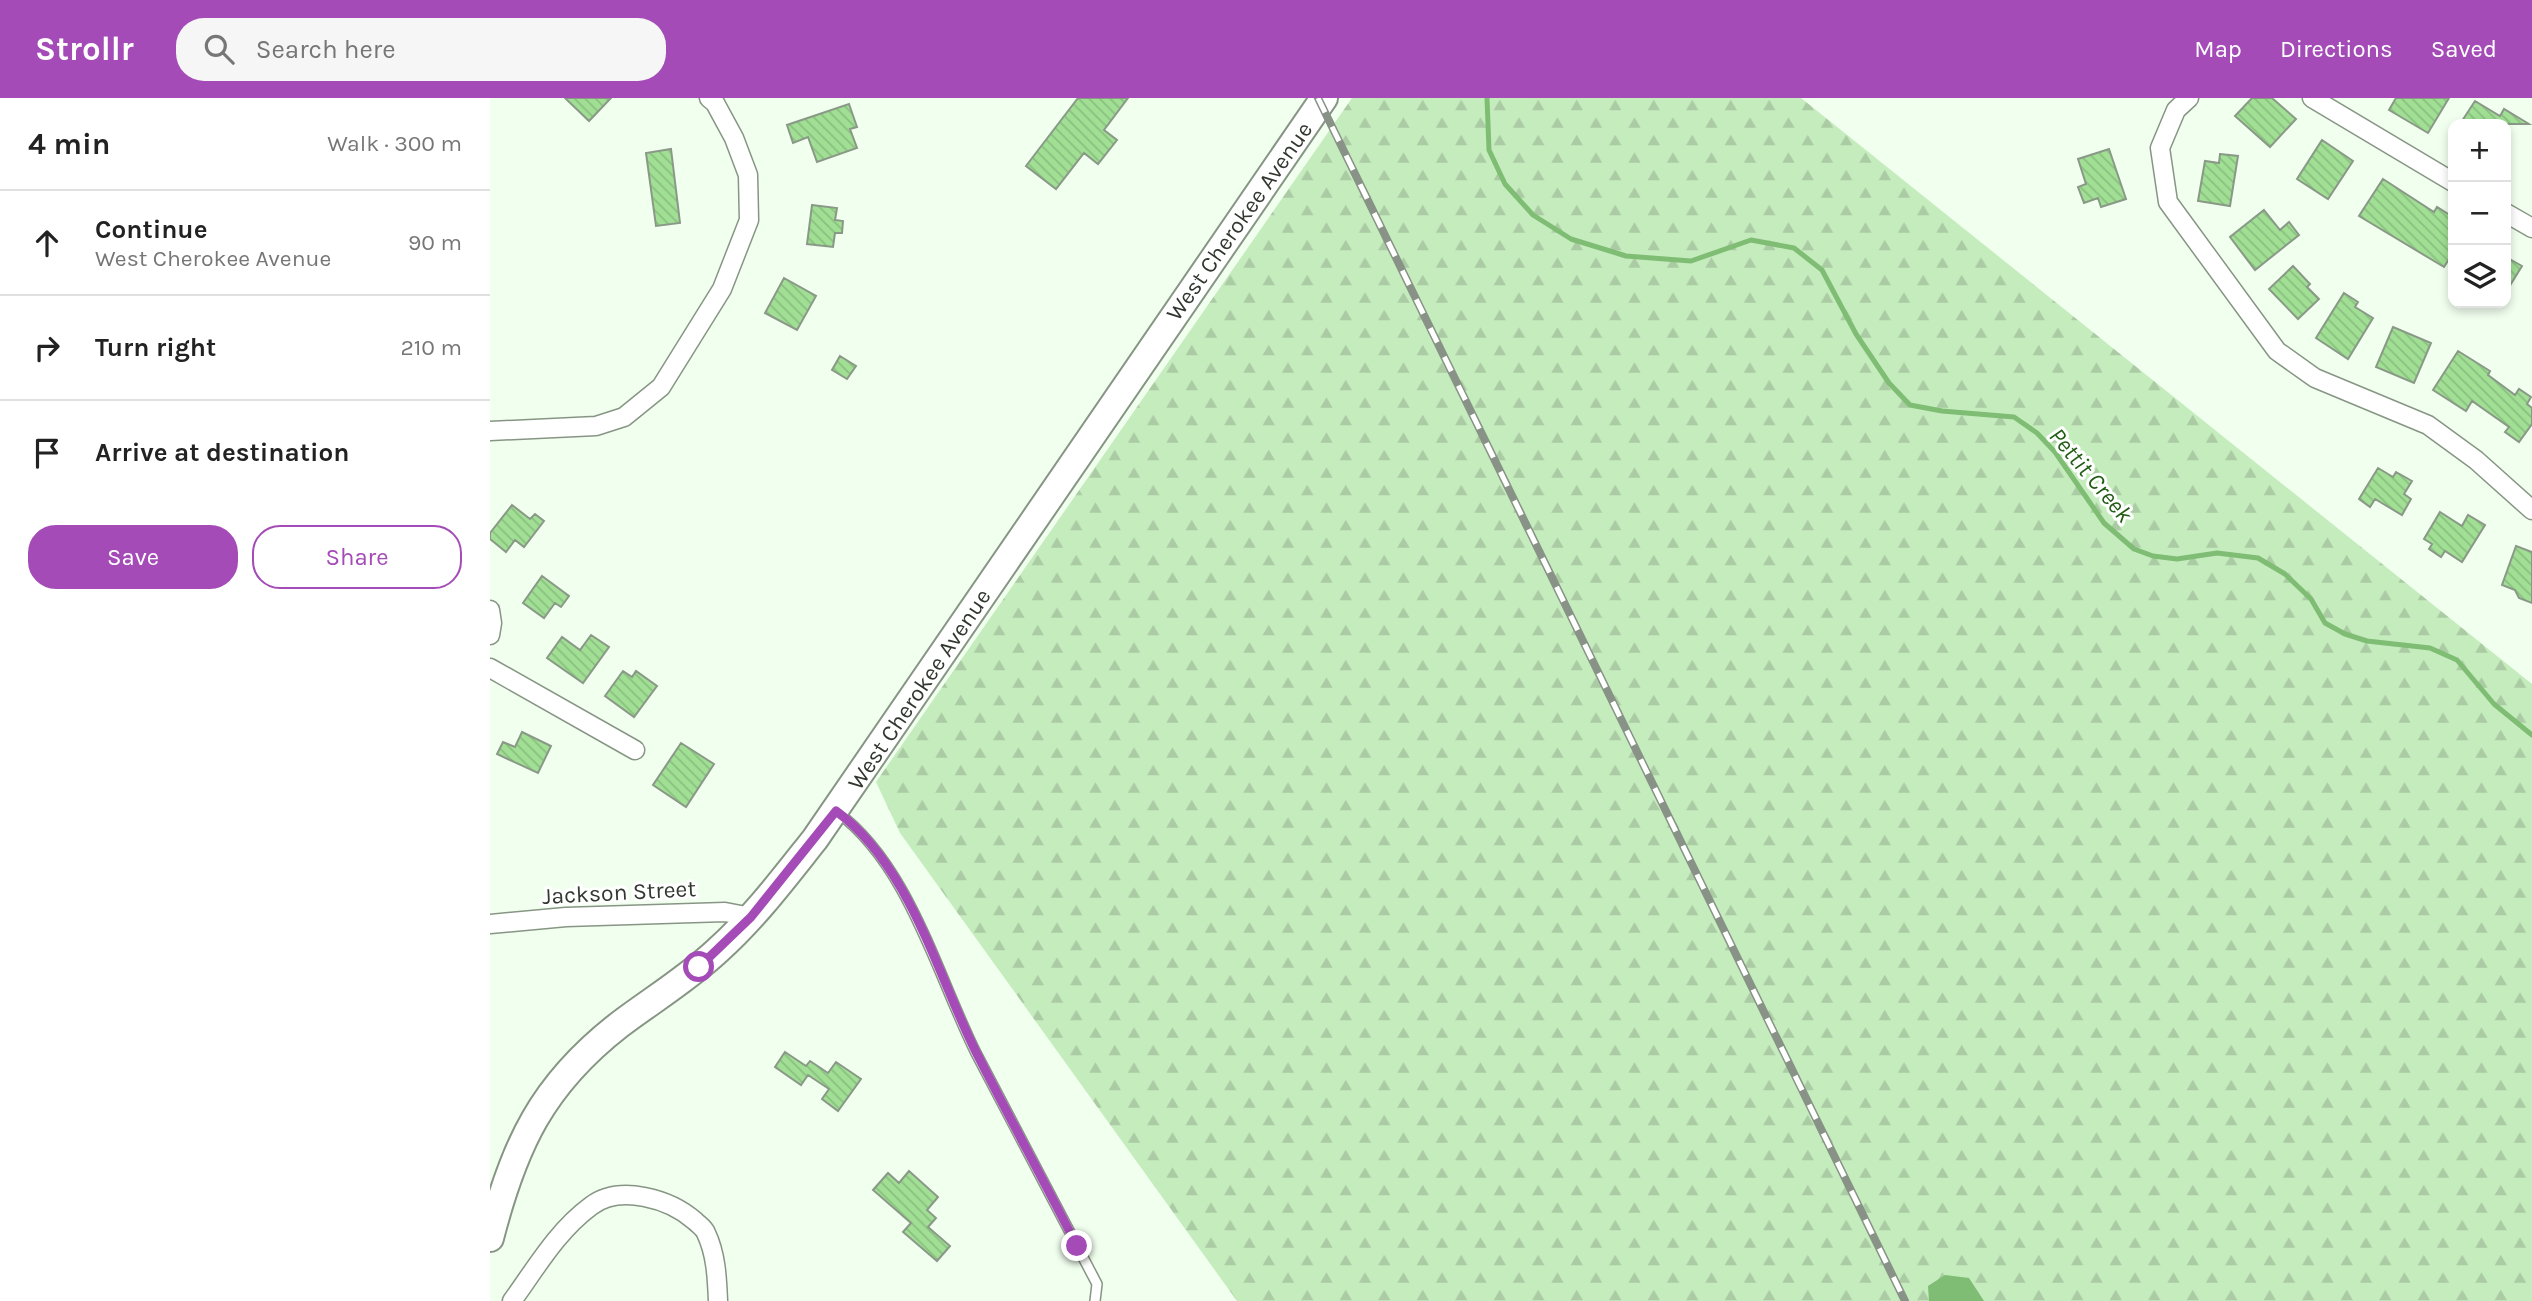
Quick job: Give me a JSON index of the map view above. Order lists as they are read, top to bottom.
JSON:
{
  "streets": {
    "main road": ["West Cherokee Avenue"],
    "street": ["Jackson Street"]
  },
  "crossings": [
    ["West Cherokee Avenue", "Jackson Street"]
  ],
  "water": ["Pettit Creek"],
  "page": {
    "header": "Strollr",
    "search": "Search here",
    "nav": ["Map", "Directions", "Saved"],
    "heading": ["4 min", "Walk · 300 m"],
    "map_buttons": ["+", "−"],
    "list": [
      ["Continue", "West Cherokee Avenue", "90 m"],
      ["Turn right", "210 m"],
      "Arrive at destination"
    ],
    "buttons": ["Save", "Share"]
  }
}
